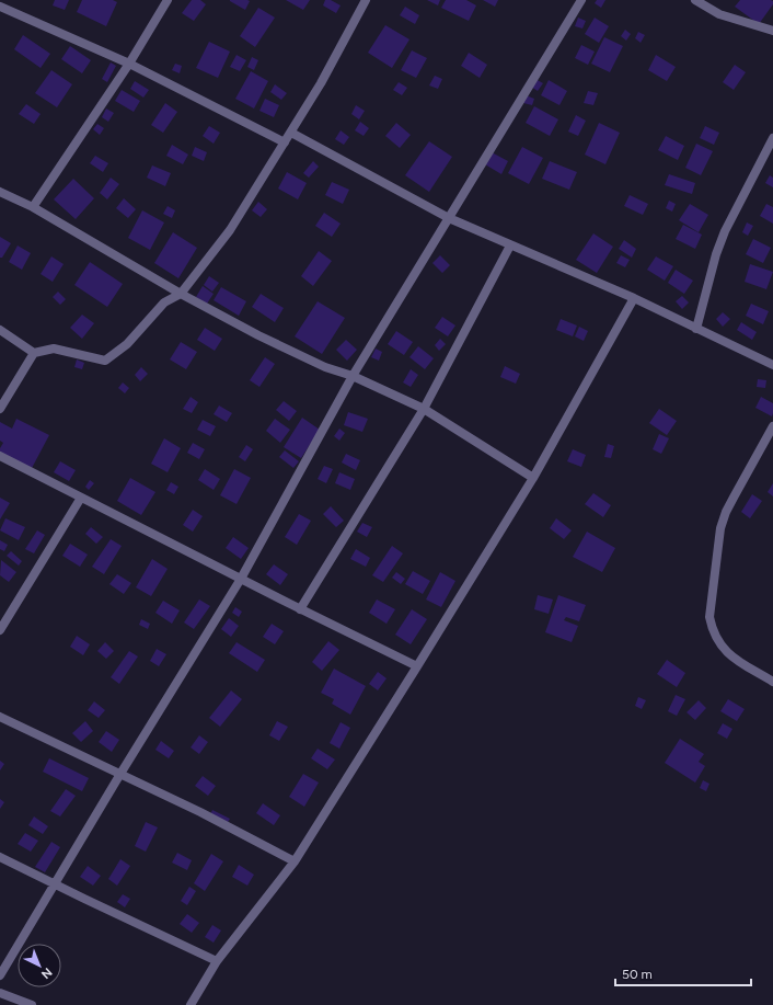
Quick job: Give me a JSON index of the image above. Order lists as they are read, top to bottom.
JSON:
{
  "scale_bar": "50 m",
  "north": "bottom right"
}
